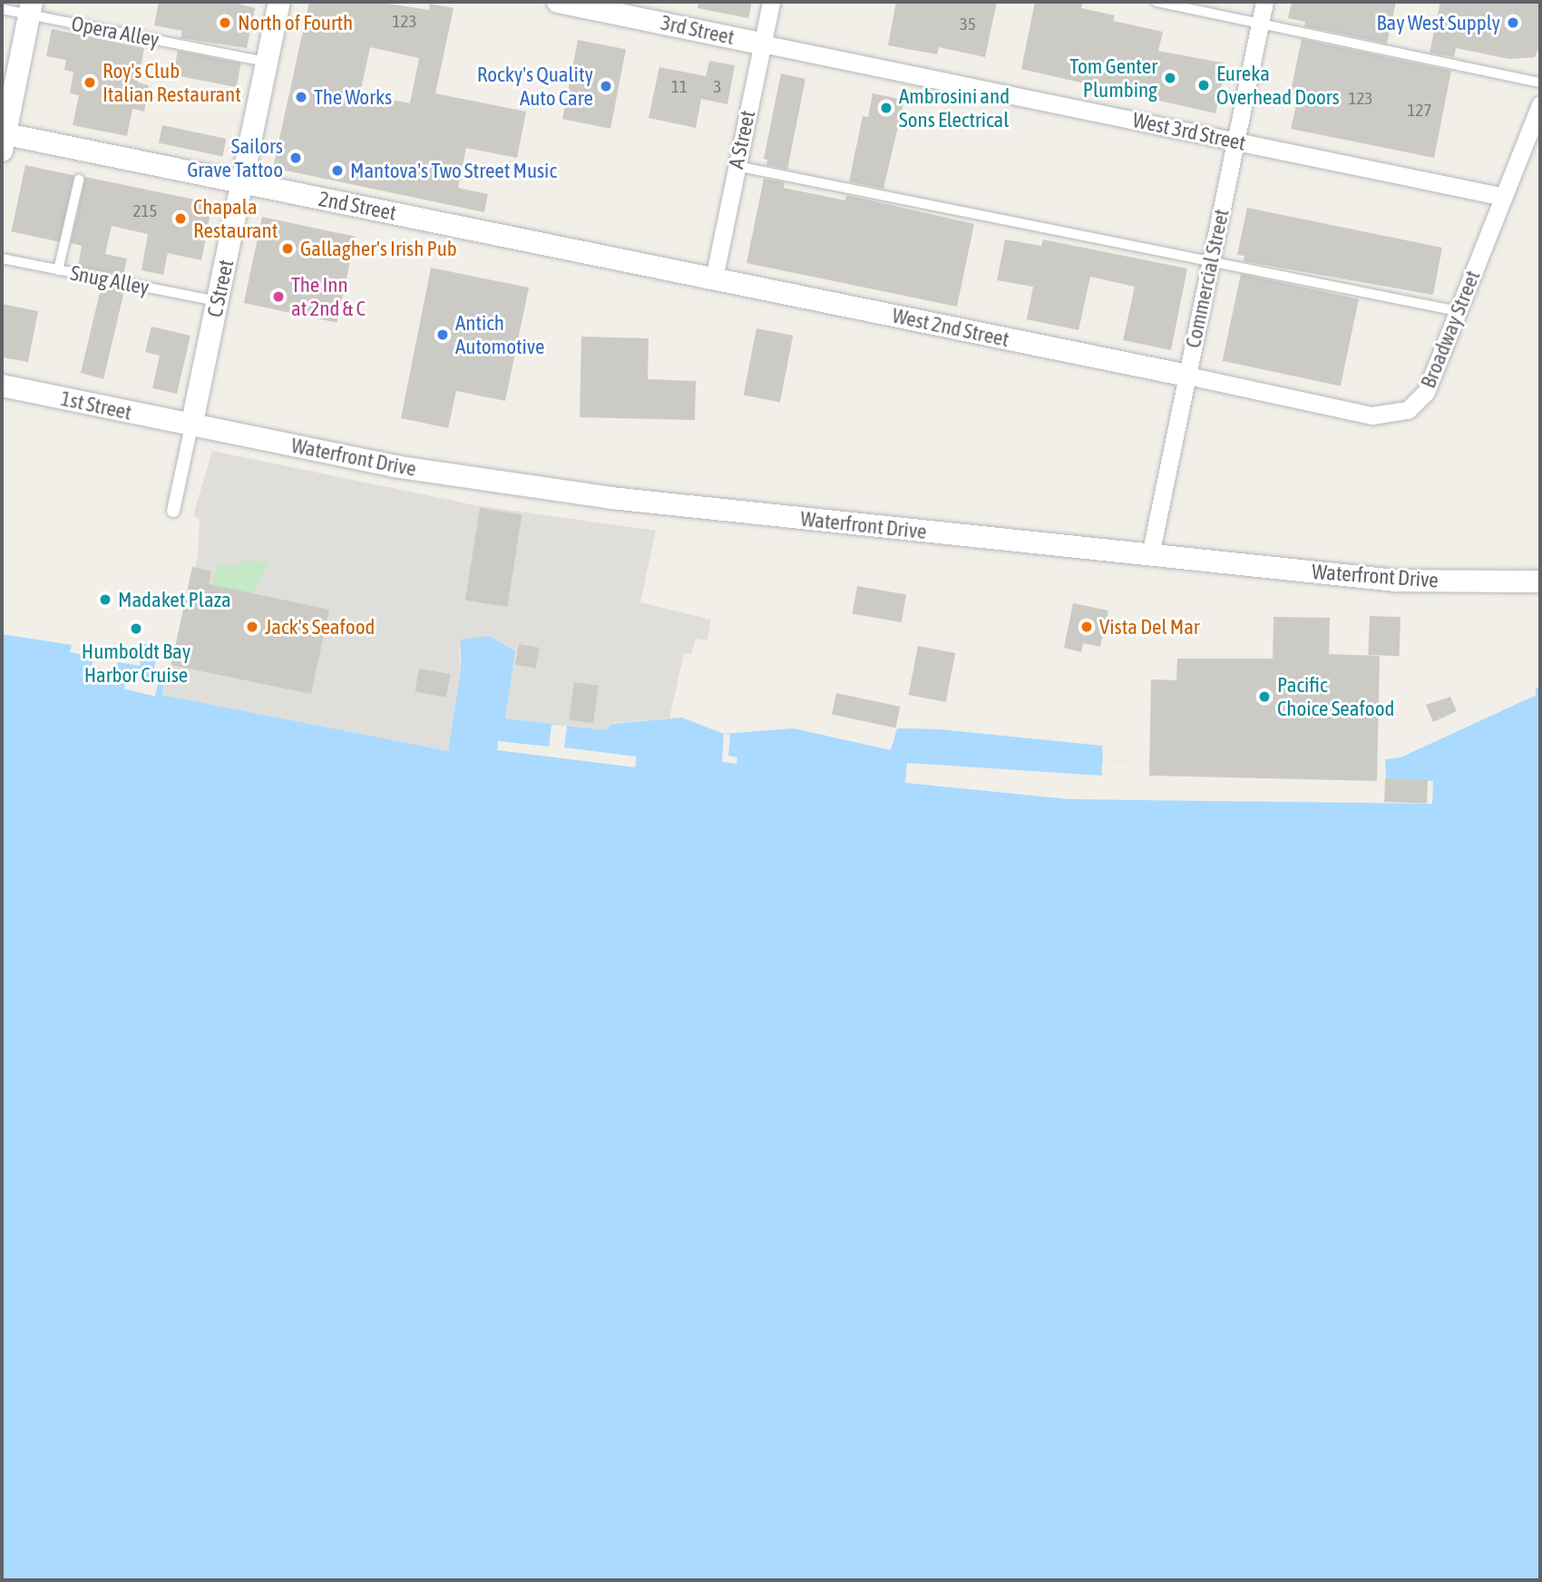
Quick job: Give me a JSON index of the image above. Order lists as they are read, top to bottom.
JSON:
{
  "streets": {
    "street": [
      "3rd Street",
      "West 3rd Street",
      "A Street",
      "2nd Street",
      "Commercial Street",
      "C Street",
      "West 2nd Street",
      "Broadway Street",
      "1st Street",
      "Waterfront Drive"
    ],
    "lane": ["Opera Alley", "Snug Alley"]
  },
  "crossings": [
    ["3rd Street", "West 3rd Street"],
    ["3rd Street", "A Street"],
    ["Opera Alley", "C Street"],
    ["West 3rd Street", "A Street"],
    ["West 3rd Street", "Commercial Street"],
    ["West 3rd Street", "Broadway Street"],
    ["A Street", "2nd Street"],
    ["A Street", "West 2nd Street"],
    ["2nd Street", "C Street"],
    ["2nd Street", "West 2nd Street"],
    ["Commercial Street", "West 2nd Street"],
    ["Commercial Street", "Broadway Street"],
    ["Commercial Street", "Waterfront Drive"],
    ["Snug Alley", "C Street"],
    ["C Street", "1st Street"],
    ["C Street", "Waterfront Drive"],
    ["West 2nd Street", "Broadway Street"],
    ["1st Street", "Waterfront Drive"]
  ],
  "places": [
    "North of Fourth",
    "Bay West Supply",
    "Tom Genter Plumbing",
    "Roy's Club Italian Restaurant",
    "Eureka Overhead Doors",
    "Rocky's Quality Auto Care",
    "The Works",
    "Ambrosini and Sons Electrical",
    "Sailors Grave Tattoo",
    "Mantova's Two Street Music",
    "Chapala Restaurant",
    "Gallagher's Irish Pub",
    "The Inn at 2nd & C",
    "Antich Automotive",
    "Madaket Plaza",
    "Jack's Seafood",
    "Vista Del Mar",
    "Humboldt Bay Harbor Cruise",
    "Pacific Choice Seafood"
  ],
  "house_numbers": [
    "123",
    "35",
    "11",
    "3",
    "123",
    "127",
    "215"
  ]
}
